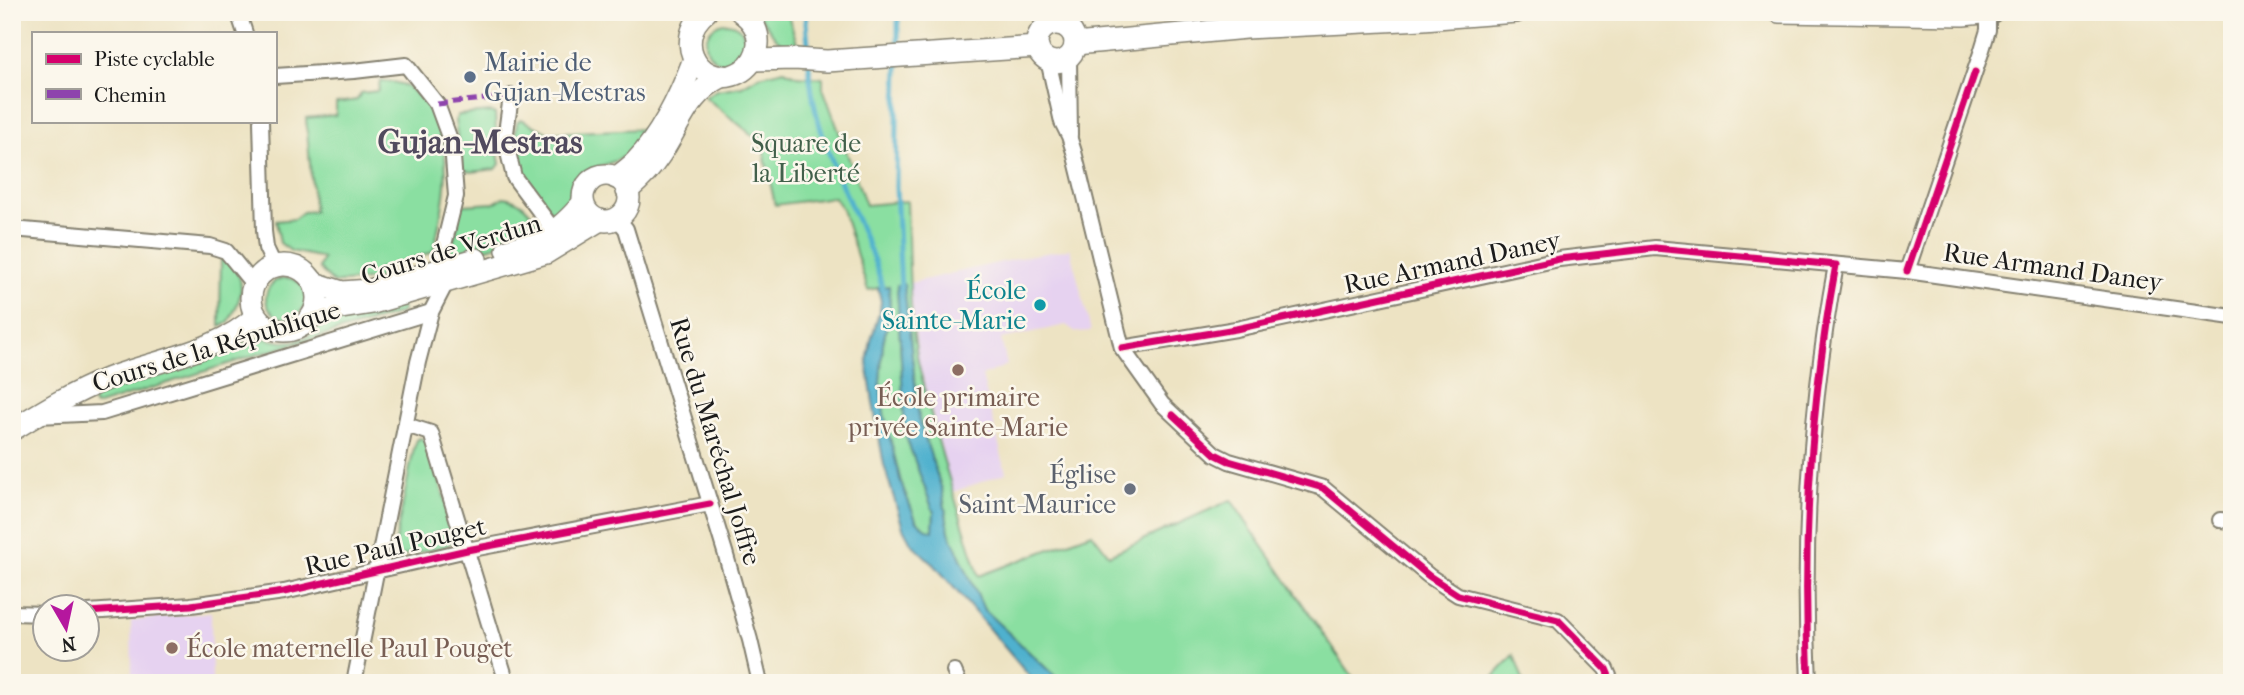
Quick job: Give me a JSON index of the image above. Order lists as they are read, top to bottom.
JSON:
{
  "streets": {
    "main road": ["Cours de Verdun", "Cours de la République"],
    "street": ["Rue Armand Daney", "Rue du Maréchal Joffre", "Rue Paul Pouget"]
  },
  "crossings": [
    ["Cours de Verdun", "Cours de la République"],
    ["Cours de Verdun", "Rue du Maréchal Joffre"],
    ["Rue du Maréchal Joffre", "Rue Paul Pouget"]
  ],
  "districts": ["Gujan-Mestras"],
  "parks": ["Square de la Liberté"],
  "places": [
    "Mairie de Gujan-Mestras",
    "École Sainte-Marie",
    "École primaire privée Sainte-Marie",
    "Église Saint-Maurice",
    "École maternelle Paul Pouget"
  ],
  "legend": ["Piste cyclable", "Chemin"],
  "north": "bottom"
}
